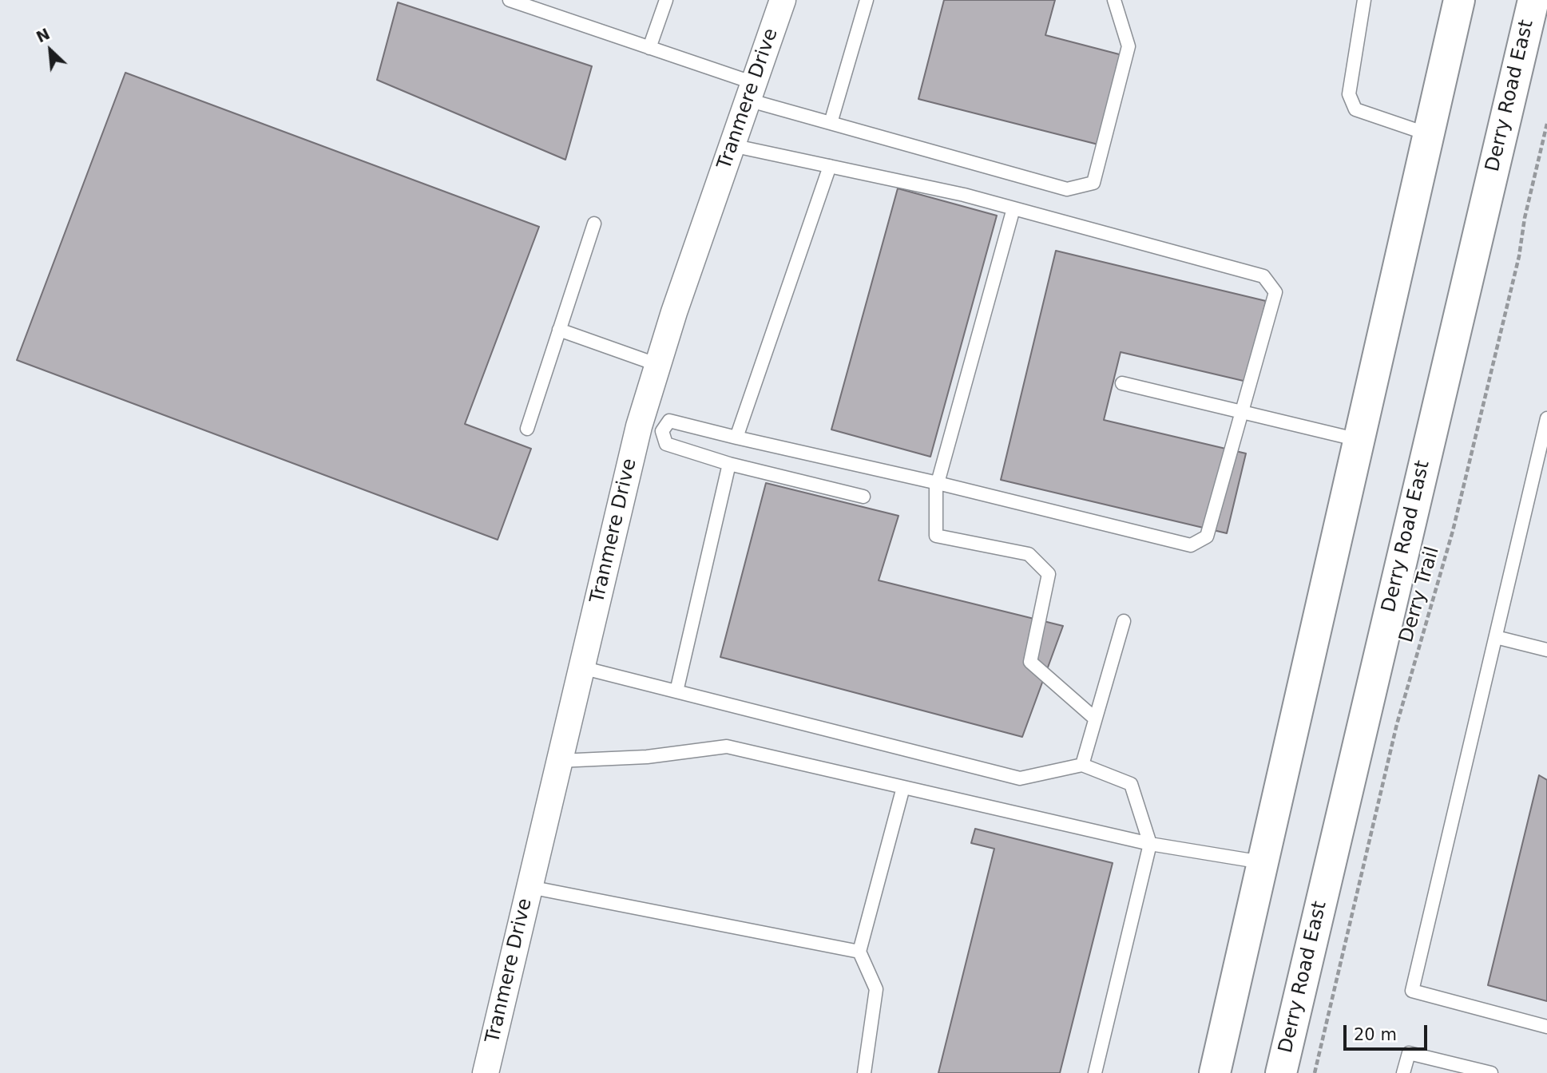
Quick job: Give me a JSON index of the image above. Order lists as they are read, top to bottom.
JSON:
{
  "streets": {
    "main road": ["Derry Road East"],
    "street": ["Tranmere Drive"],
    "path": ["Derry Trail"]
  },
  "scale_bar": "20 m",
  "north": "top left"
}
